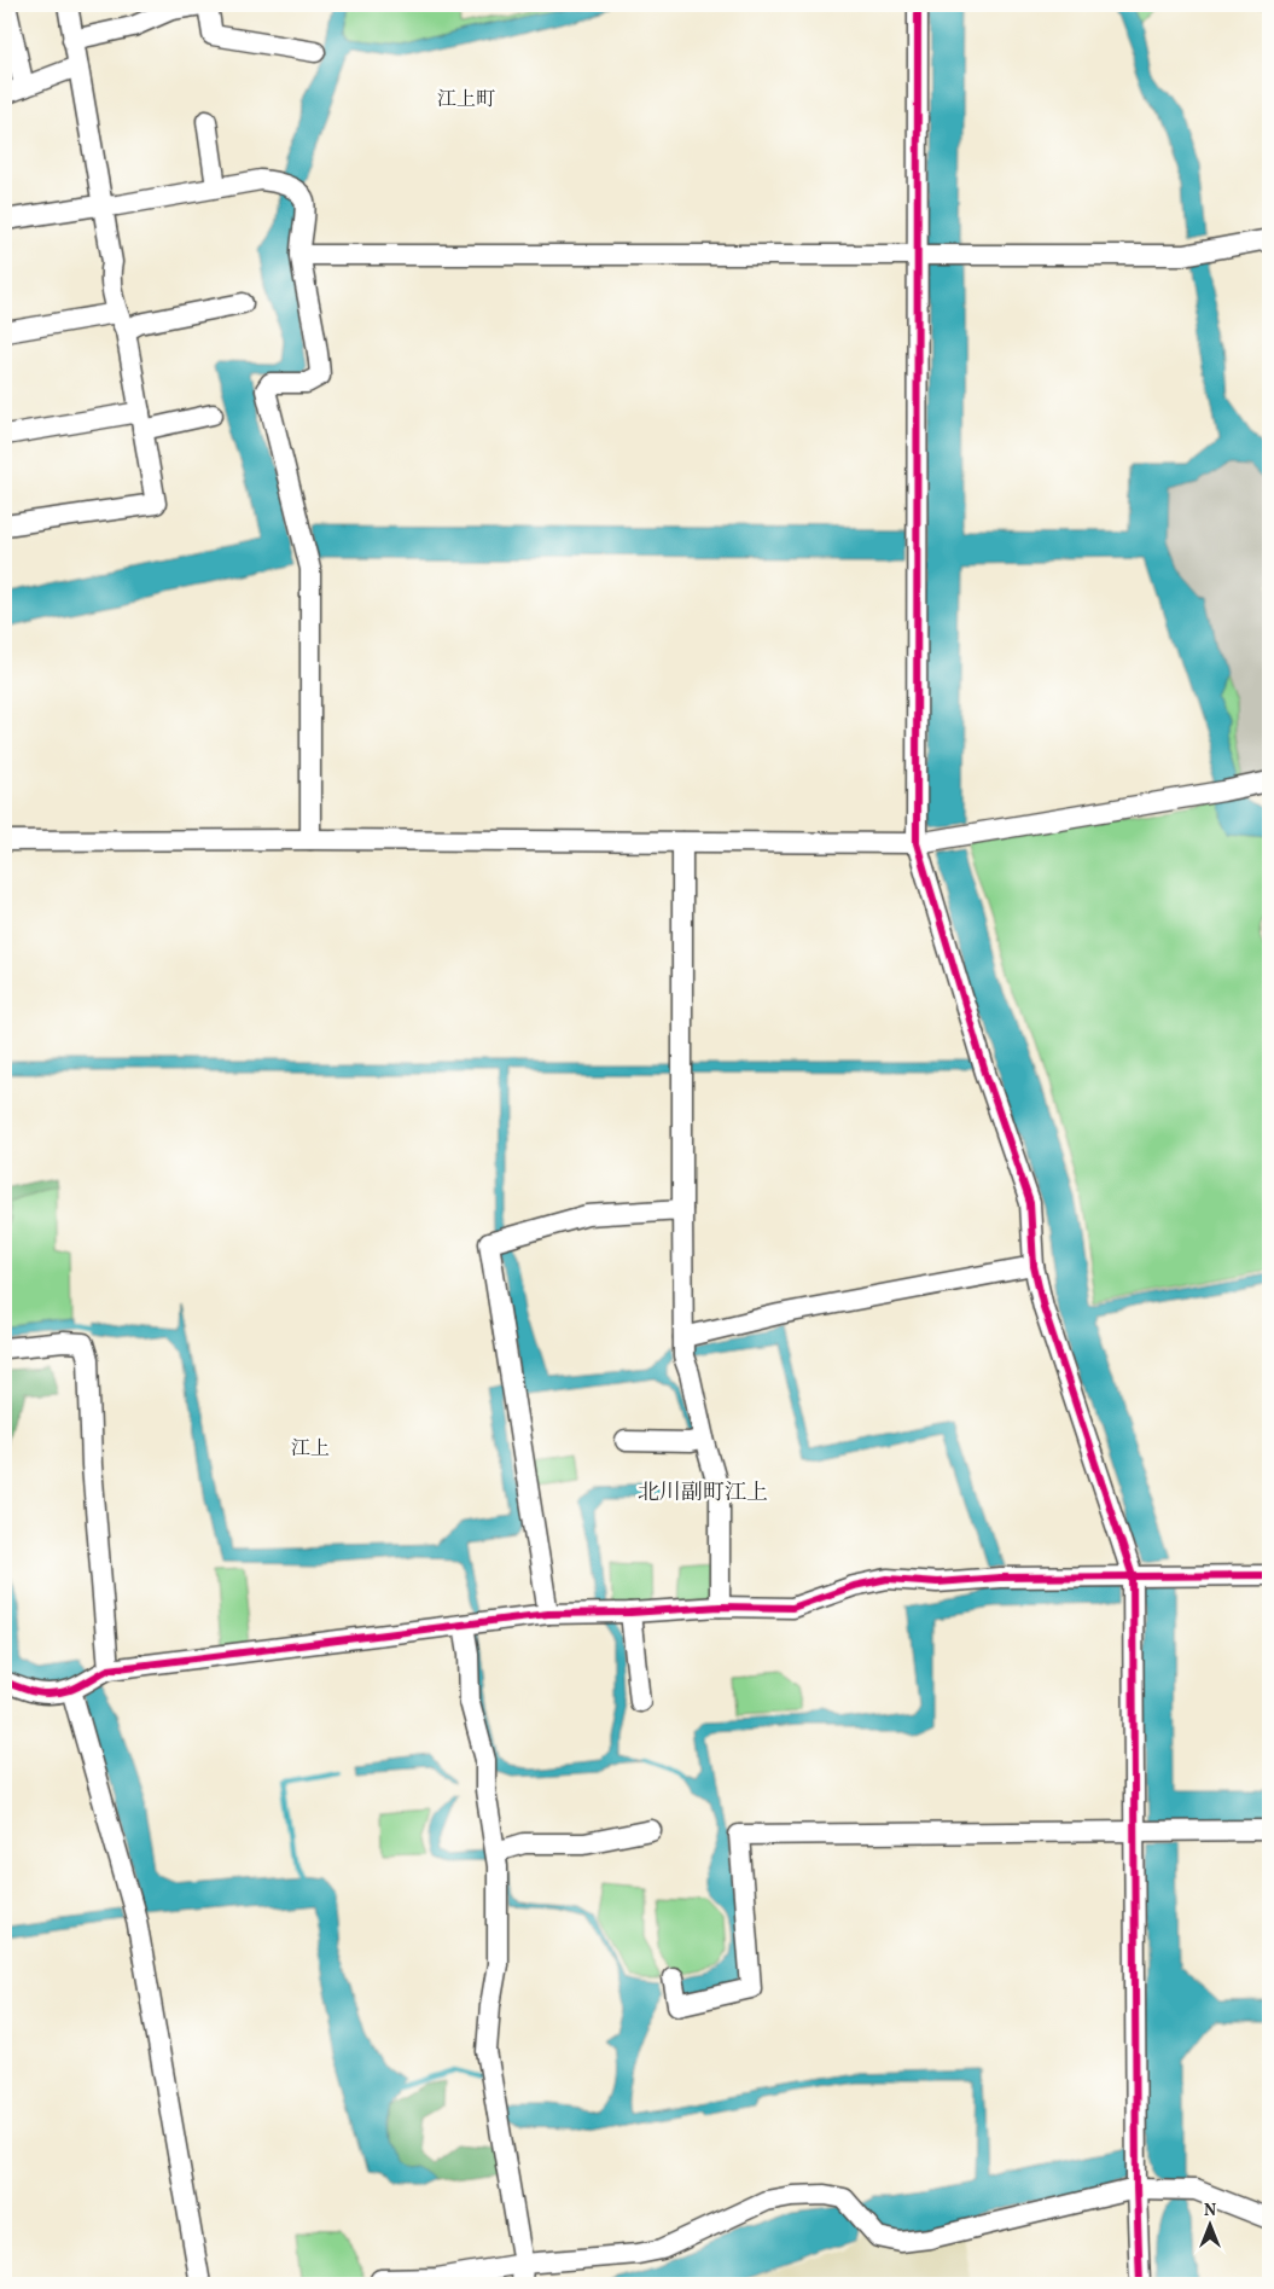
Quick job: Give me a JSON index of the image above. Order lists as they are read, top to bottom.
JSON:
{
  "districts": ["江上町", "江上", "北川副町江上"],
  "north": "top"
}
